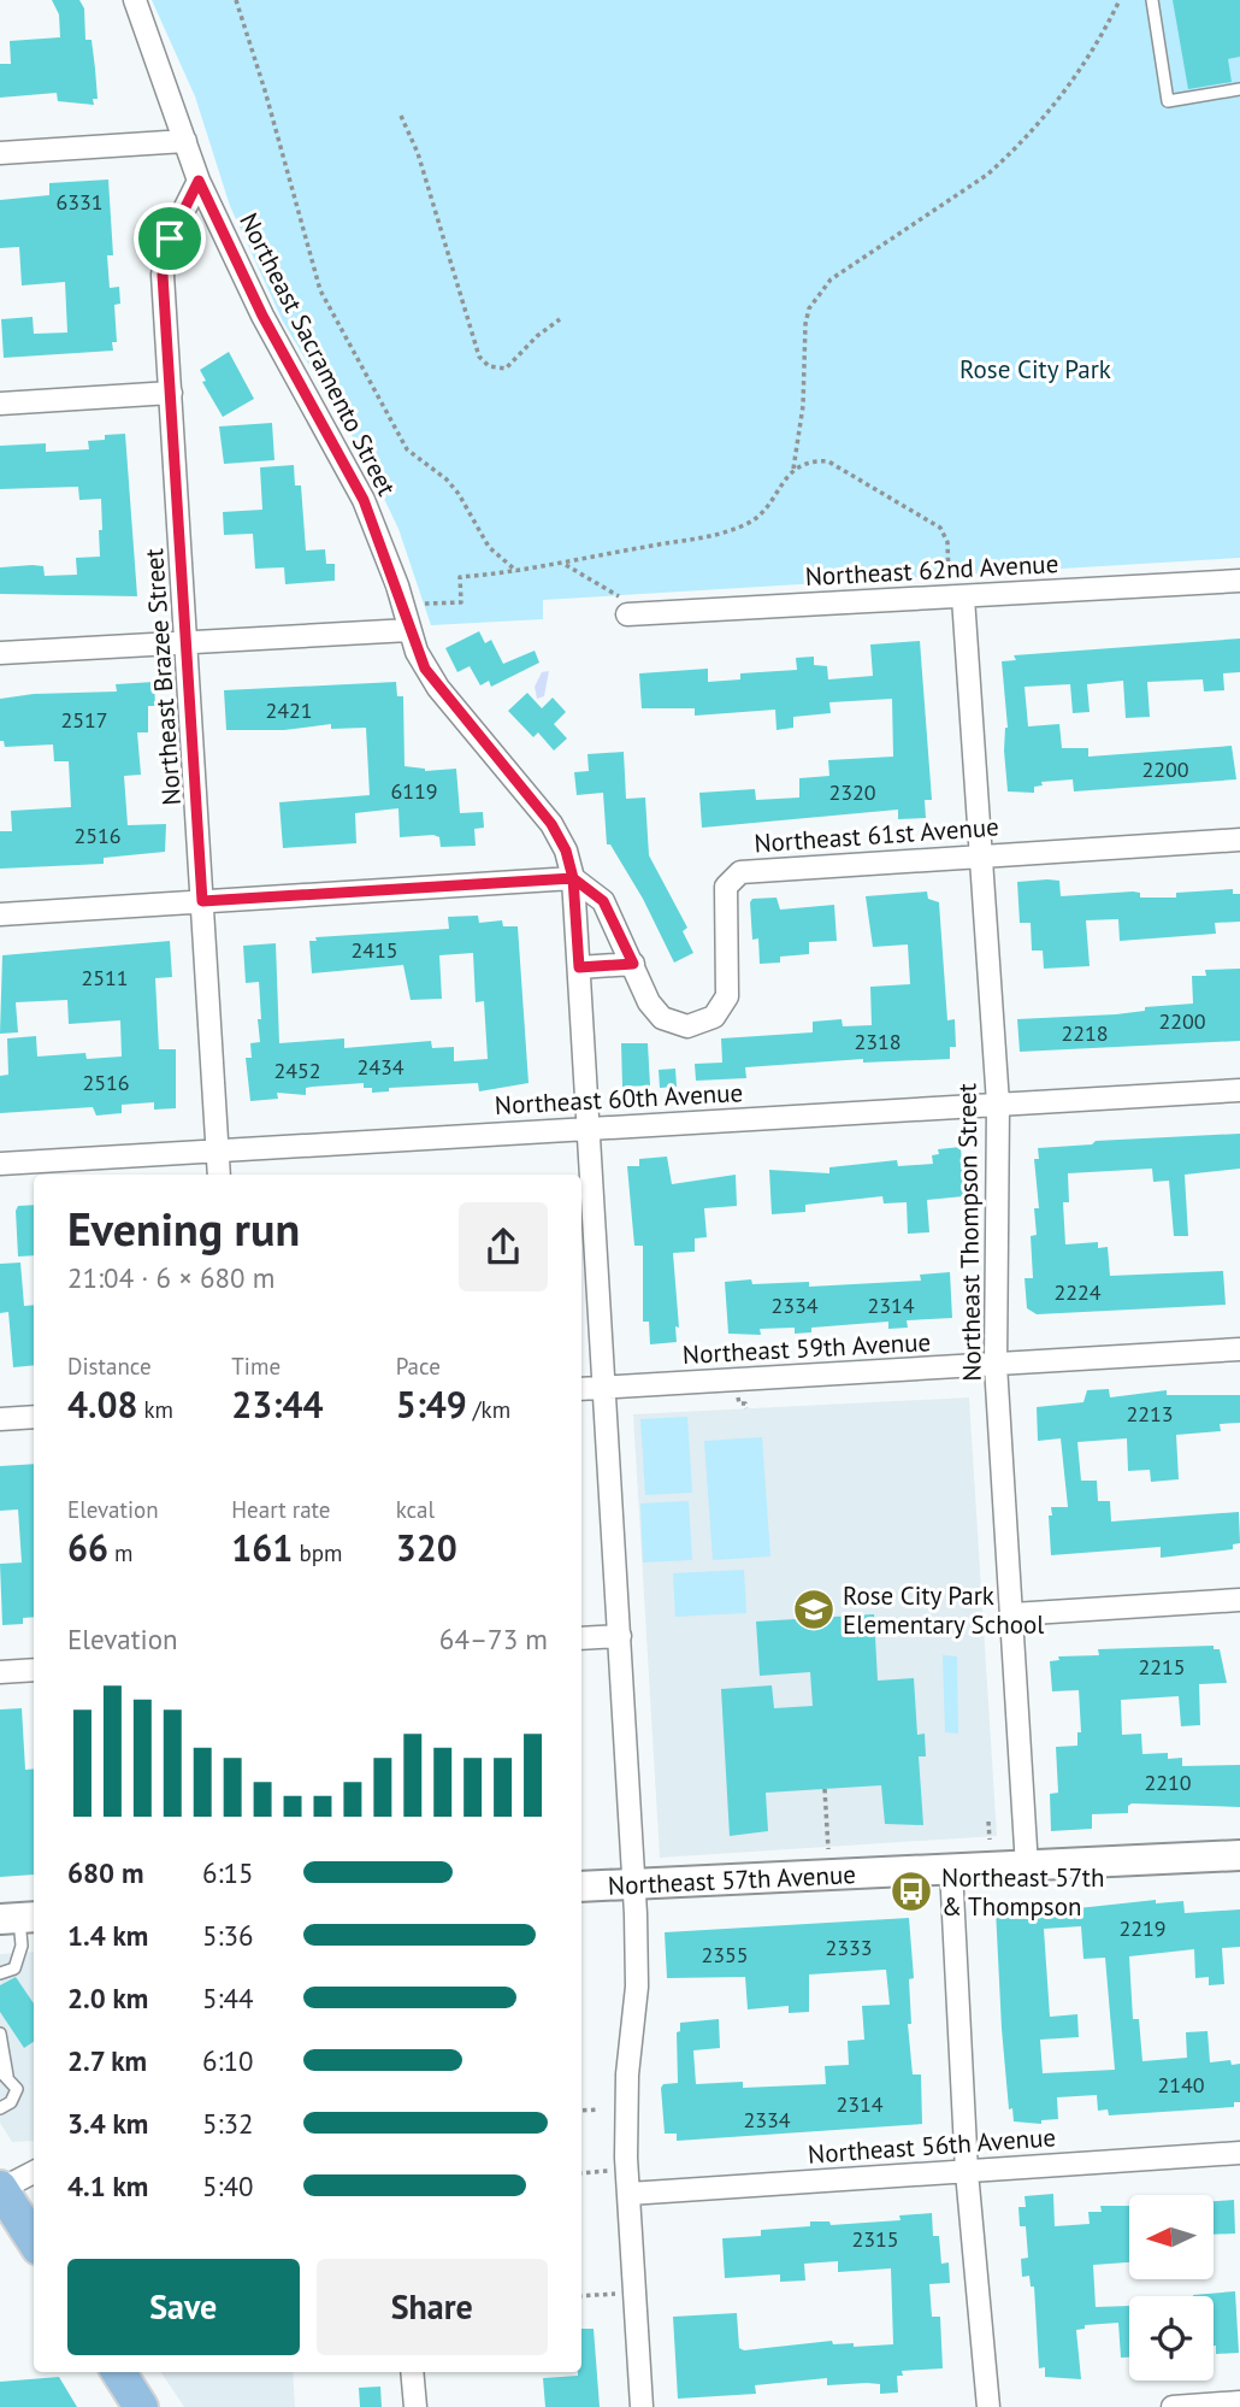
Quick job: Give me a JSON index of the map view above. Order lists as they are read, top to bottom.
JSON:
{
  "streets": {
    "main road": ["Northeast 57th Avenue"],
    "street": [
      "Northeast Sacramento Street",
      "Northeast 62nd Avenue",
      "Northeast Brazee Street",
      "Northeast 61st Avenue",
      "Northeast 60th Avenue",
      "Northeast Thompson Street",
      "Northeast 59th Avenue",
      "Northeast 56th Avenue"
    ]
  },
  "crossings": [
    ["Northeast Sacramento Street", "Northeast Brazee Street"],
    ["Northeast Sacramento Street", "Northeast 61st Avenue"],
    ["Northeast Sacramento Street", "Northeast 60th Avenue"],
    ["Northeast Sacramento Street", "Northeast 59th Avenue"],
    ["Northeast Sacramento Street", "Northeast 57th Avenue"],
    ["Northeast Sacramento Street", "Northeast 56th Avenue"],
    ["Northeast 62nd Avenue", "Northeast Thompson Street"],
    ["Northeast Brazee Street", "Northeast 60th Avenue"],
    ["Northeast 61st Avenue", "Northeast Thompson Street"],
    ["Northeast 60th Avenue", "Northeast Thompson Street"],
    ["Northeast Thompson Street", "Northeast 59th Avenue"],
    ["Northeast Thompson Street", "Northeast 57th Avenue"]
  ],
  "parks": ["Rose City Park"],
  "places": {
    "school or university": ["Rose City Park Elementary School"],
    "bus stop": ["Northeast 57th & Thompson"]
  },
  "house_numbers": [
    "6331",
    "2421",
    "2517",
    "2200",
    "6119",
    "2320",
    "2516",
    "2415",
    "2511",
    "2200",
    "2218",
    "2318",
    "2434",
    "2452",
    "2516",
    "2224",
    "2334",
    "2314",
    "2213",
    "2215",
    "2210",
    "2219",
    "2333",
    "2355",
    "2140",
    "2314",
    "2334",
    "2315"
  ],
  "north": "left",
  "page": {
    "heading": ["Evening run", "21:04 · 6 × 680 m"],
    "stats": [
      ["Distance", "4.08 km"],
      ["Time", "23:44"],
      ["Pace", "5:49 /km"],
      ["Elevation", "66 m"],
      ["Heart rate", "161 bpm"],
      ["kcal", "320"]
    ],
    "chart": ["Elevation", "64–73 m"],
    "list": [
      {
        "name": "680 m",
        "note": "6:15"
      },
      {
        "name": "1.4 km",
        "note": "5:36"
      },
      {
        "name": "2.0 km",
        "note": "5:44"
      },
      {
        "name": "2.7 km",
        "note": "6:10"
      },
      {
        "name": "3.4 km",
        "note": "5:32"
      },
      {
        "name": "4.1 km",
        "note": "5:40"
      }
    ],
    "buttons": ["Save", "Share"]
  }
}
